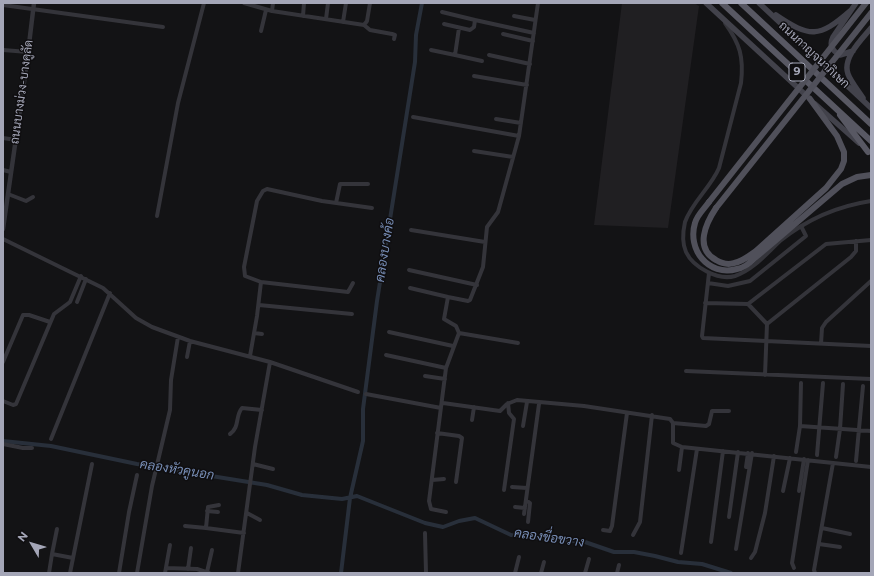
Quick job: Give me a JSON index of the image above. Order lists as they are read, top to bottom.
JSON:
{
  "streets": {
    "highway": ["ถนนกาญจนาภิเษก", "9"],
    "street": ["ถนนบางม่วง-บางคูลัด"]
  },
  "water": ["คลองบางค้อ", "คลองหัวคูนอก", "คลองขื่อขวาง"],
  "north": "top left"
}
